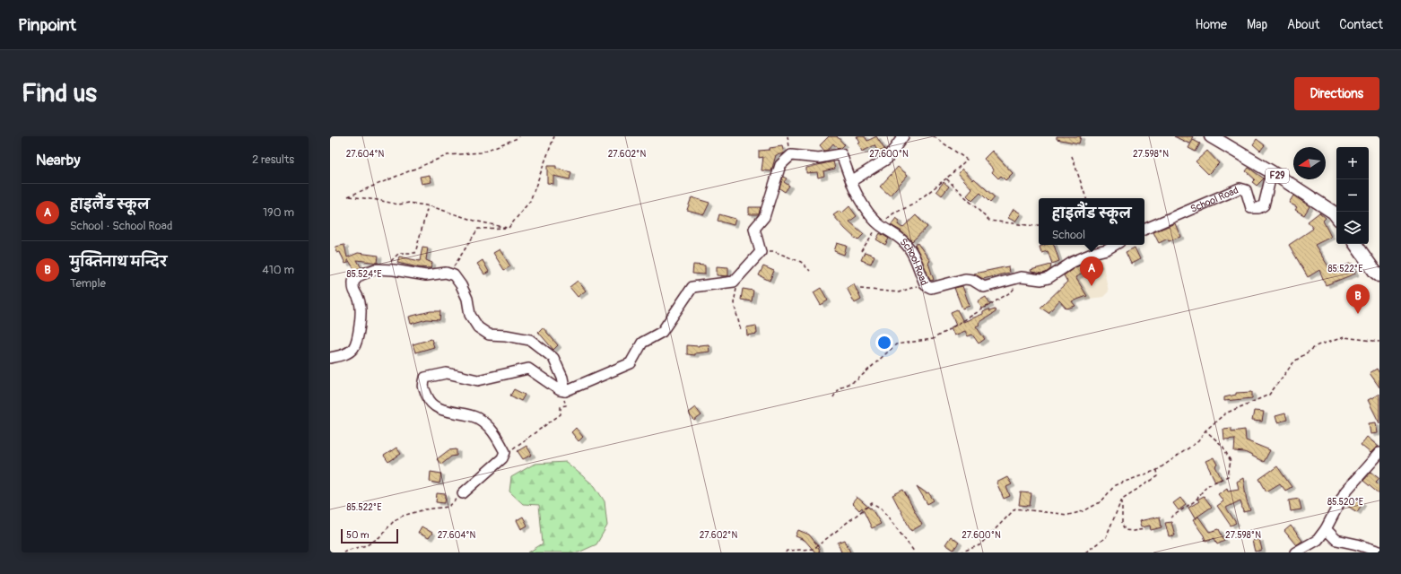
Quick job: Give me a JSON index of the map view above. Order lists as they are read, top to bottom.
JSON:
{
  "streets": {
    "main road": ["F29"],
    "street": ["School Road"]
  },
  "crossings": [
    ["F29", "School Road"]
  ],
  "scale_bar": "50 m",
  "north": "left",
  "page": {
    "header": "Pinpoint",
    "nav": [
      "Home",
      "Map",
      "About",
      "Contact"
    ],
    "buttons": "Directions",
    "title": "Find us",
    "heading": ["Nearby", "2 results"],
    "map_buttons": ["+", "−"],
    "list": [
      {
        "mark": "A",
        "name": "हाइलैंड स्कूल",
        "note": "School · School Road",
        "value": "190 m"
      },
      {
        "mark": "B",
        "name": "मुक्तिनाथ मन्दिर",
        "note": "Temple",
        "value": "410 m"
      }
    ],
    "popup": ["हाइलैंड स्कूल", "School"],
    "pins": ["A", "B"],
    "scale": "50 m"
  },
  "coordinates": [
    "27.604°N",
    "27.602°N",
    "27.600°N",
    "27.598°N",
    "85.522°E",
    "85.524°E",
    "85.520°E"
  ]
}
